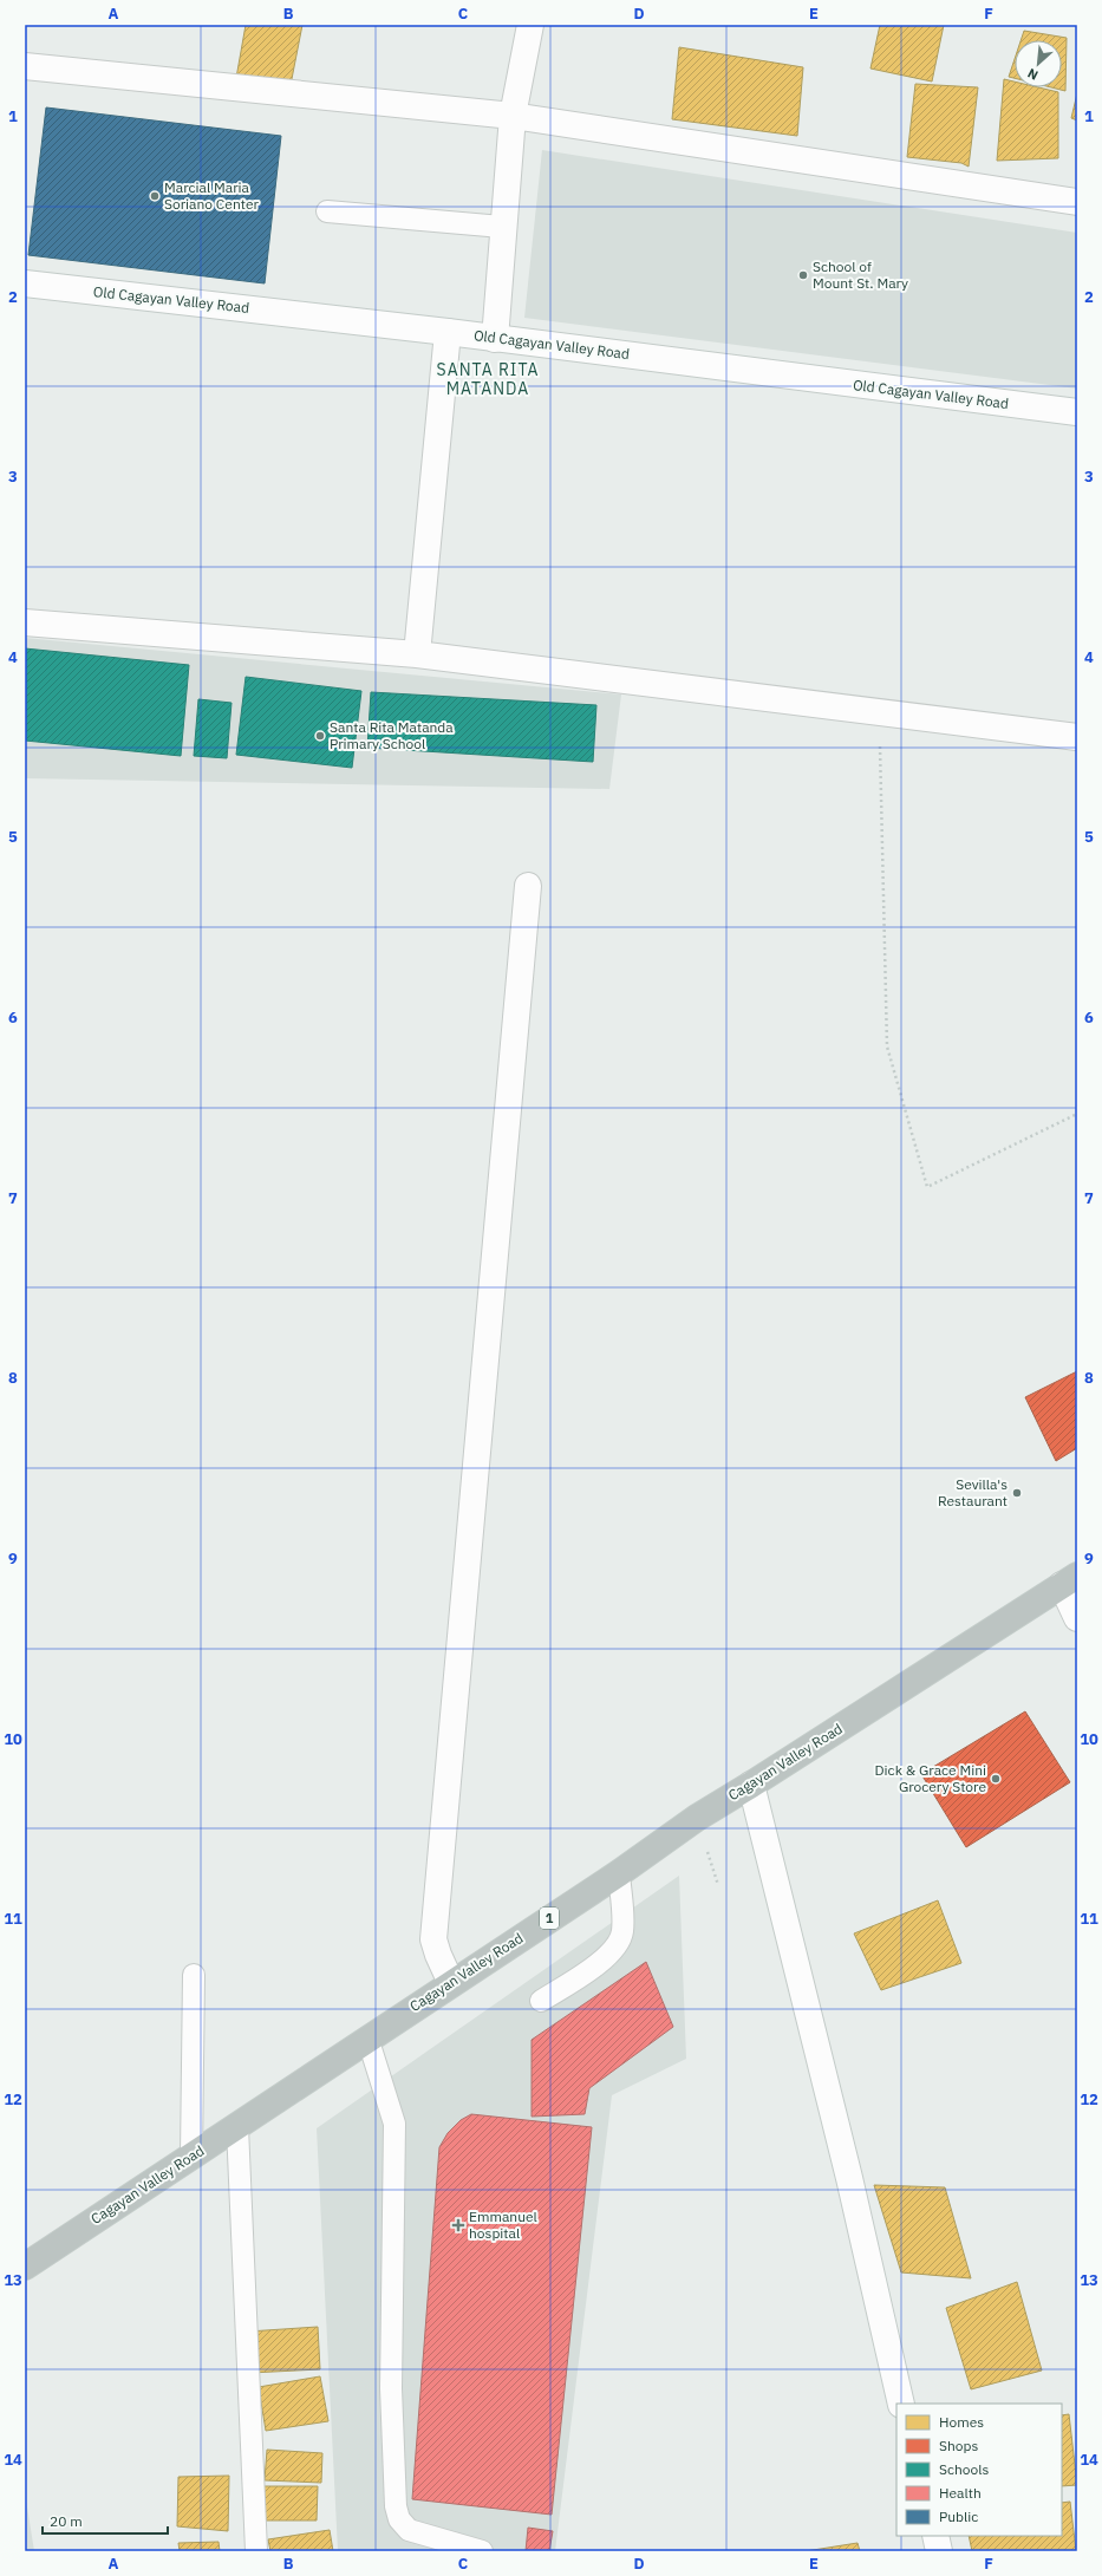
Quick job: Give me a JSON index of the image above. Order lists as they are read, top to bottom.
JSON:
{
  "streets": {
    "highway": ["Cagayan Valley Road", "1"],
    "street": ["Old Cagayan Valley Road"]
  },
  "districts": ["SANTA RITA MATANDA"],
  "places": {
    "other": [
      "Marcial Maria Soriano Center",
      "School of Mount St. Mary",
      "Santa Rita Matanda Primary School",
      "Sevilla's Restaurant",
      "Dick & Grace Mini Grocery Store"
    ],
    "health": ["Emmanuel hospital"]
  },
  "legend": [
    "Homes",
    "Shops",
    "Schools",
    "Health",
    "Public"
  ],
  "scale_bar": "20 m",
  "north": "bottom left",
  "grid": {
    "columns": [
      "A",
      "B",
      "C",
      "D",
      "E",
      "F"
    ],
    "rows": [
      "1",
      "2",
      "3",
      "4",
      "5",
      "6",
      "7",
      "8",
      "9",
      "10",
      "11",
      "12",
      "13",
      "14"
    ]
  }
}
